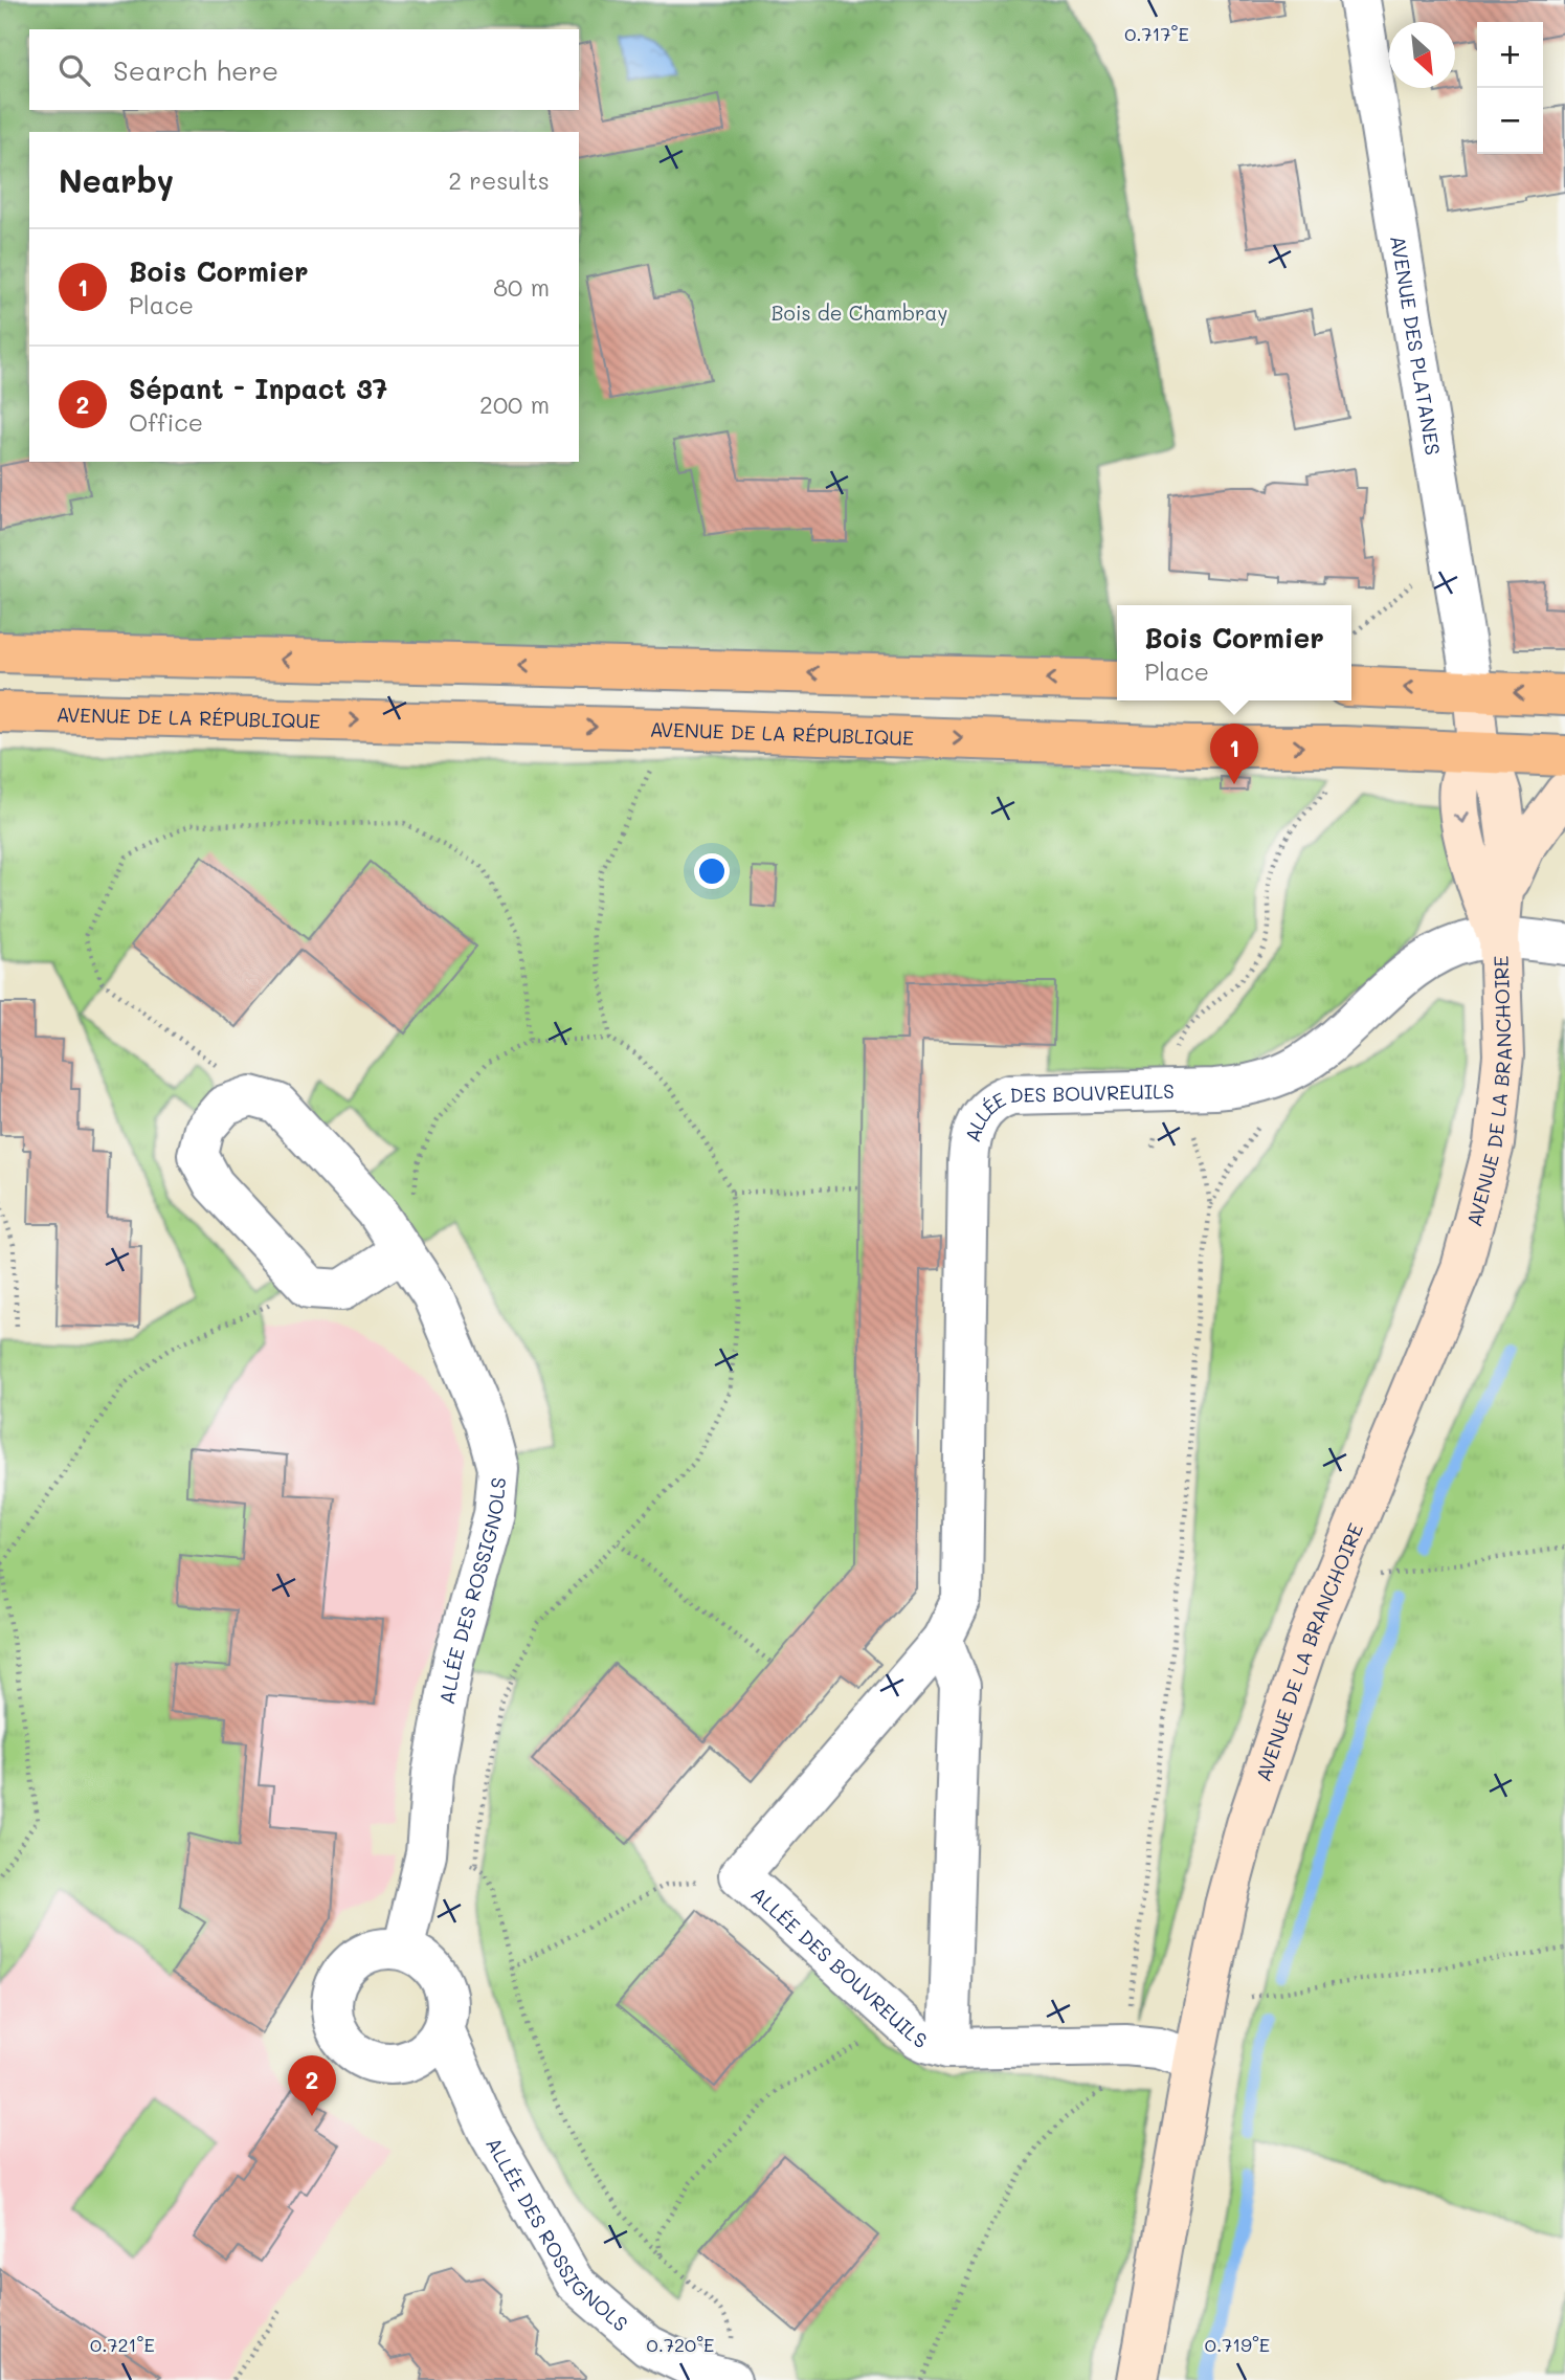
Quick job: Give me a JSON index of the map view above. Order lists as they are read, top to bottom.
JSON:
{
  "streets": {
    "main road": ["AVENUE DE LA RÉPUBLIQUE", "AVENUE DE LA BRANCHOIRE"],
    "street": ["AVENUE DES PLATANES", "ALLÉE DES BOUVREUILS", "ALLÉE DES ROSSIGNOLS"]
  },
  "crossings": [
    ["AVENUE DE LA BRANCHOIRE", "ALLÉE DES BOUVREUILS"]
  ],
  "parks": ["Bois de Chambray"],
  "north": "bottom right",
  "page": {
    "map_buttons": ["+", "−"],
    "search": "Search here",
    "heading": ["Nearby", "2 results"],
    "list": [
      {
        "mark": "1",
        "name": "Bois Cormier",
        "note": "Place",
        "value": "80 m"
      },
      {
        "mark": "2",
        "name": "Sépant - Inpact 37",
        "note": "Office",
        "value": "200 m"
      }
    ],
    "popup": ["Bois Cormier", "Place"],
    "pins": ["1", "2"]
  },
  "coordinates": [
    "0.717°E",
    "0.721°E",
    "0.720°E",
    "0.719°E"
  ]
}
